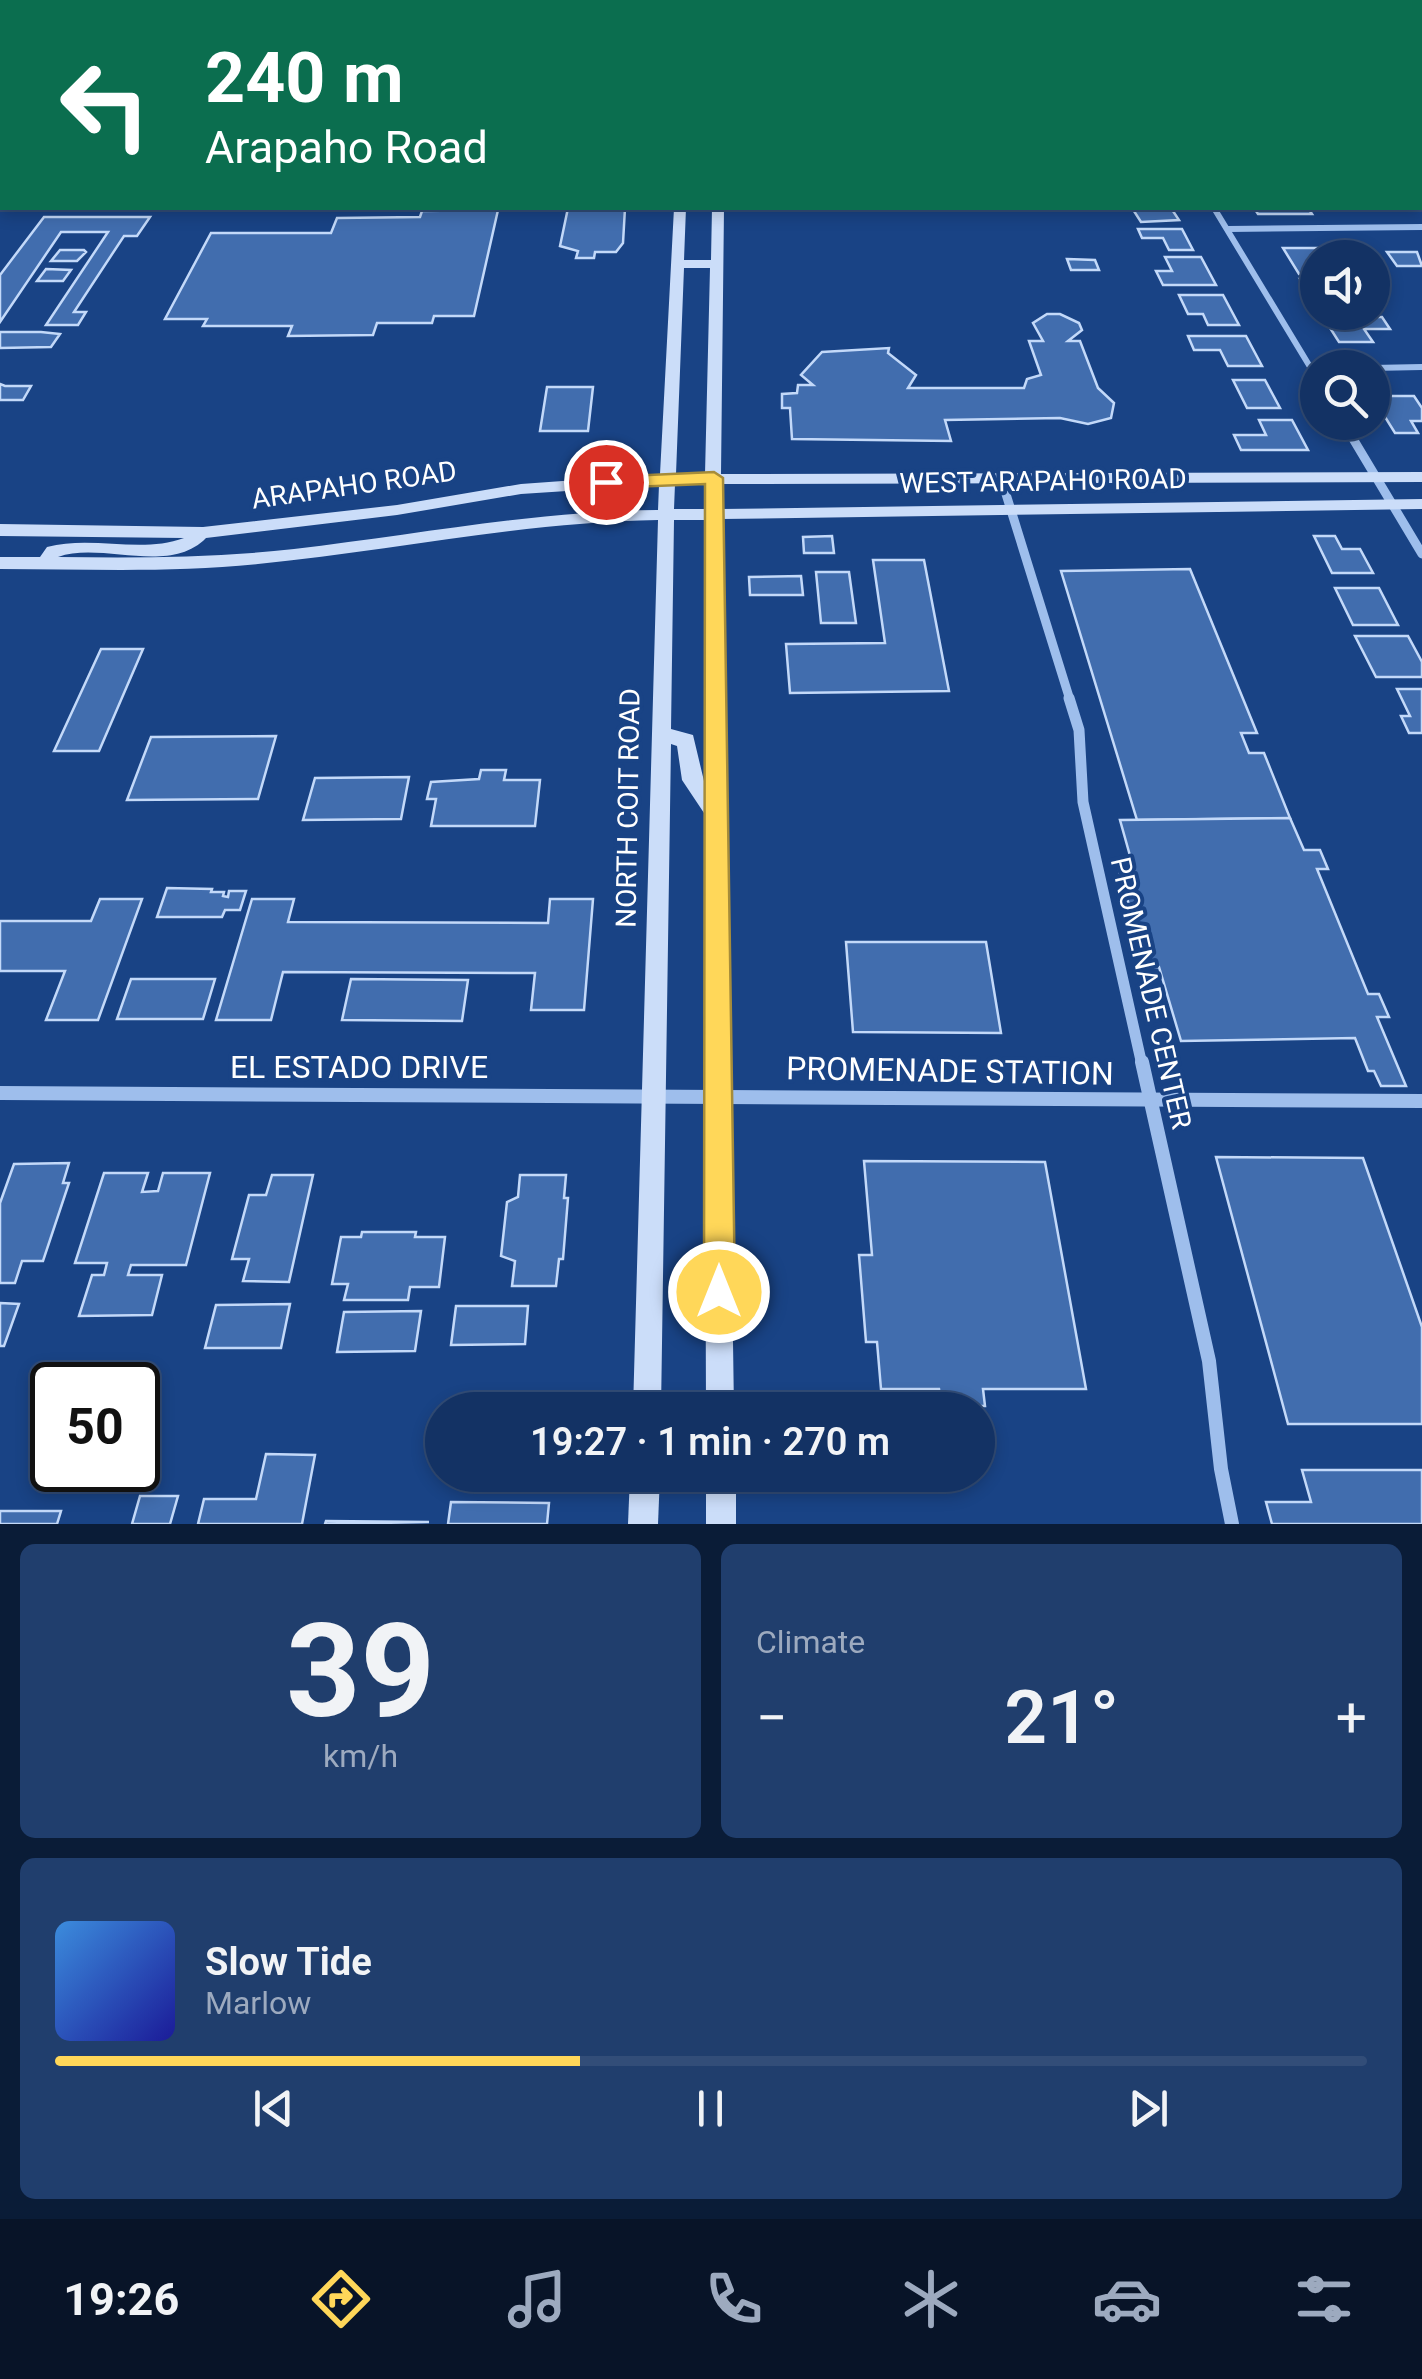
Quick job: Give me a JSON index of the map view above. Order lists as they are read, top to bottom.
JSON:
{
  "streets": {
    "main road": ["WEST ARAPAHO ROAD", "ARAPAHO ROAD", "NORTH COIT ROAD"],
    "street": ["PROMENADE CENTER", "EL ESTADO DRIVE", "PROMENADE STATION"]
  },
  "crossings": [
    ["WEST ARAPAHO ROAD", "ARAPAHO ROAD"],
    ["WEST ARAPAHO ROAD", "NORTH COIT ROAD"],
    ["WEST ARAPAHO ROAD", "PROMENADE CENTER"],
    ["ARAPAHO ROAD", "NORTH COIT ROAD"],
    ["NORTH COIT ROAD", "EL ESTADO DRIVE"],
    ["PROMENADE CENTER", "PROMENADE STATION"],
    ["EL ESTADO DRIVE", "PROMENADE STATION"]
  ],
  "page": {
    "turn": ["240 m", "Arapaho Road"],
    "limit": "50",
    "trip": "19:27 · 1 min · 270 m",
    "tile": [
      ["39", "km/h"],
      "Climate"
    ],
    "heat": ["−", "21°", "+"],
    "song": ["Slow Tide", "Marlow"],
    "tabs": "19:26"
  }
}
